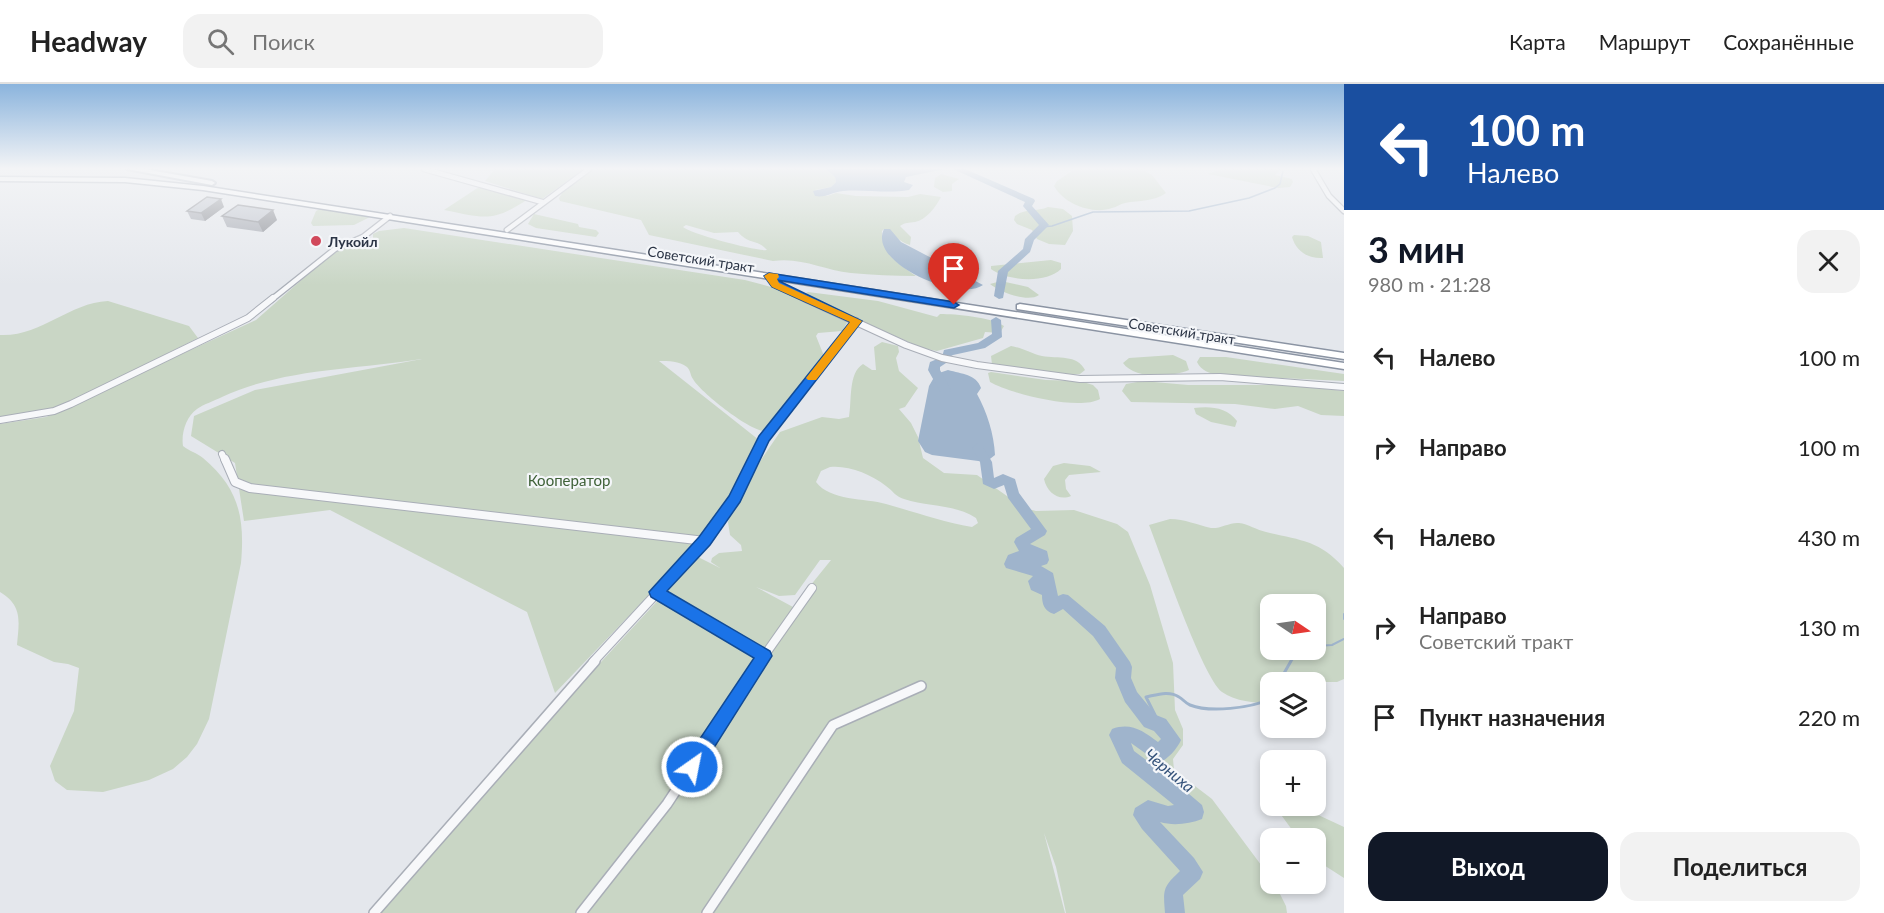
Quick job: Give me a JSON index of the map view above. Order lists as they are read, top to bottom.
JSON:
{
  "streets": {
    "highway": ["Советский тракт"]
  },
  "water": ["Черниха"],
  "parks": ["Кооператор"],
  "places": ["Лукойл"],
  "north": "right",
  "page": {
    "header": "Headway",
    "search": "Поиск",
    "nav": ["Карта", "Маршрут", "Сохранённые"],
    "turn": ["100 m", "Налево"],
    "heading": ["3 мин", "980 m · 21:28"],
    "list": [
      {
        "name": "Налево",
        "value": "100 m"
      },
      {
        "name": "Направо",
        "value": "100 m"
      },
      {
        "name": "Налево",
        "value": "430 m"
      },
      {
        "name": "Направо",
        "note": "Советский тракт",
        "value": "130 m"
      },
      {
        "name": "Пункт назначения",
        "value": "220 m"
      }
    ],
    "map_buttons": ["+", "−"],
    "buttons": ["Выход", "Поделиться"]
  }
}
